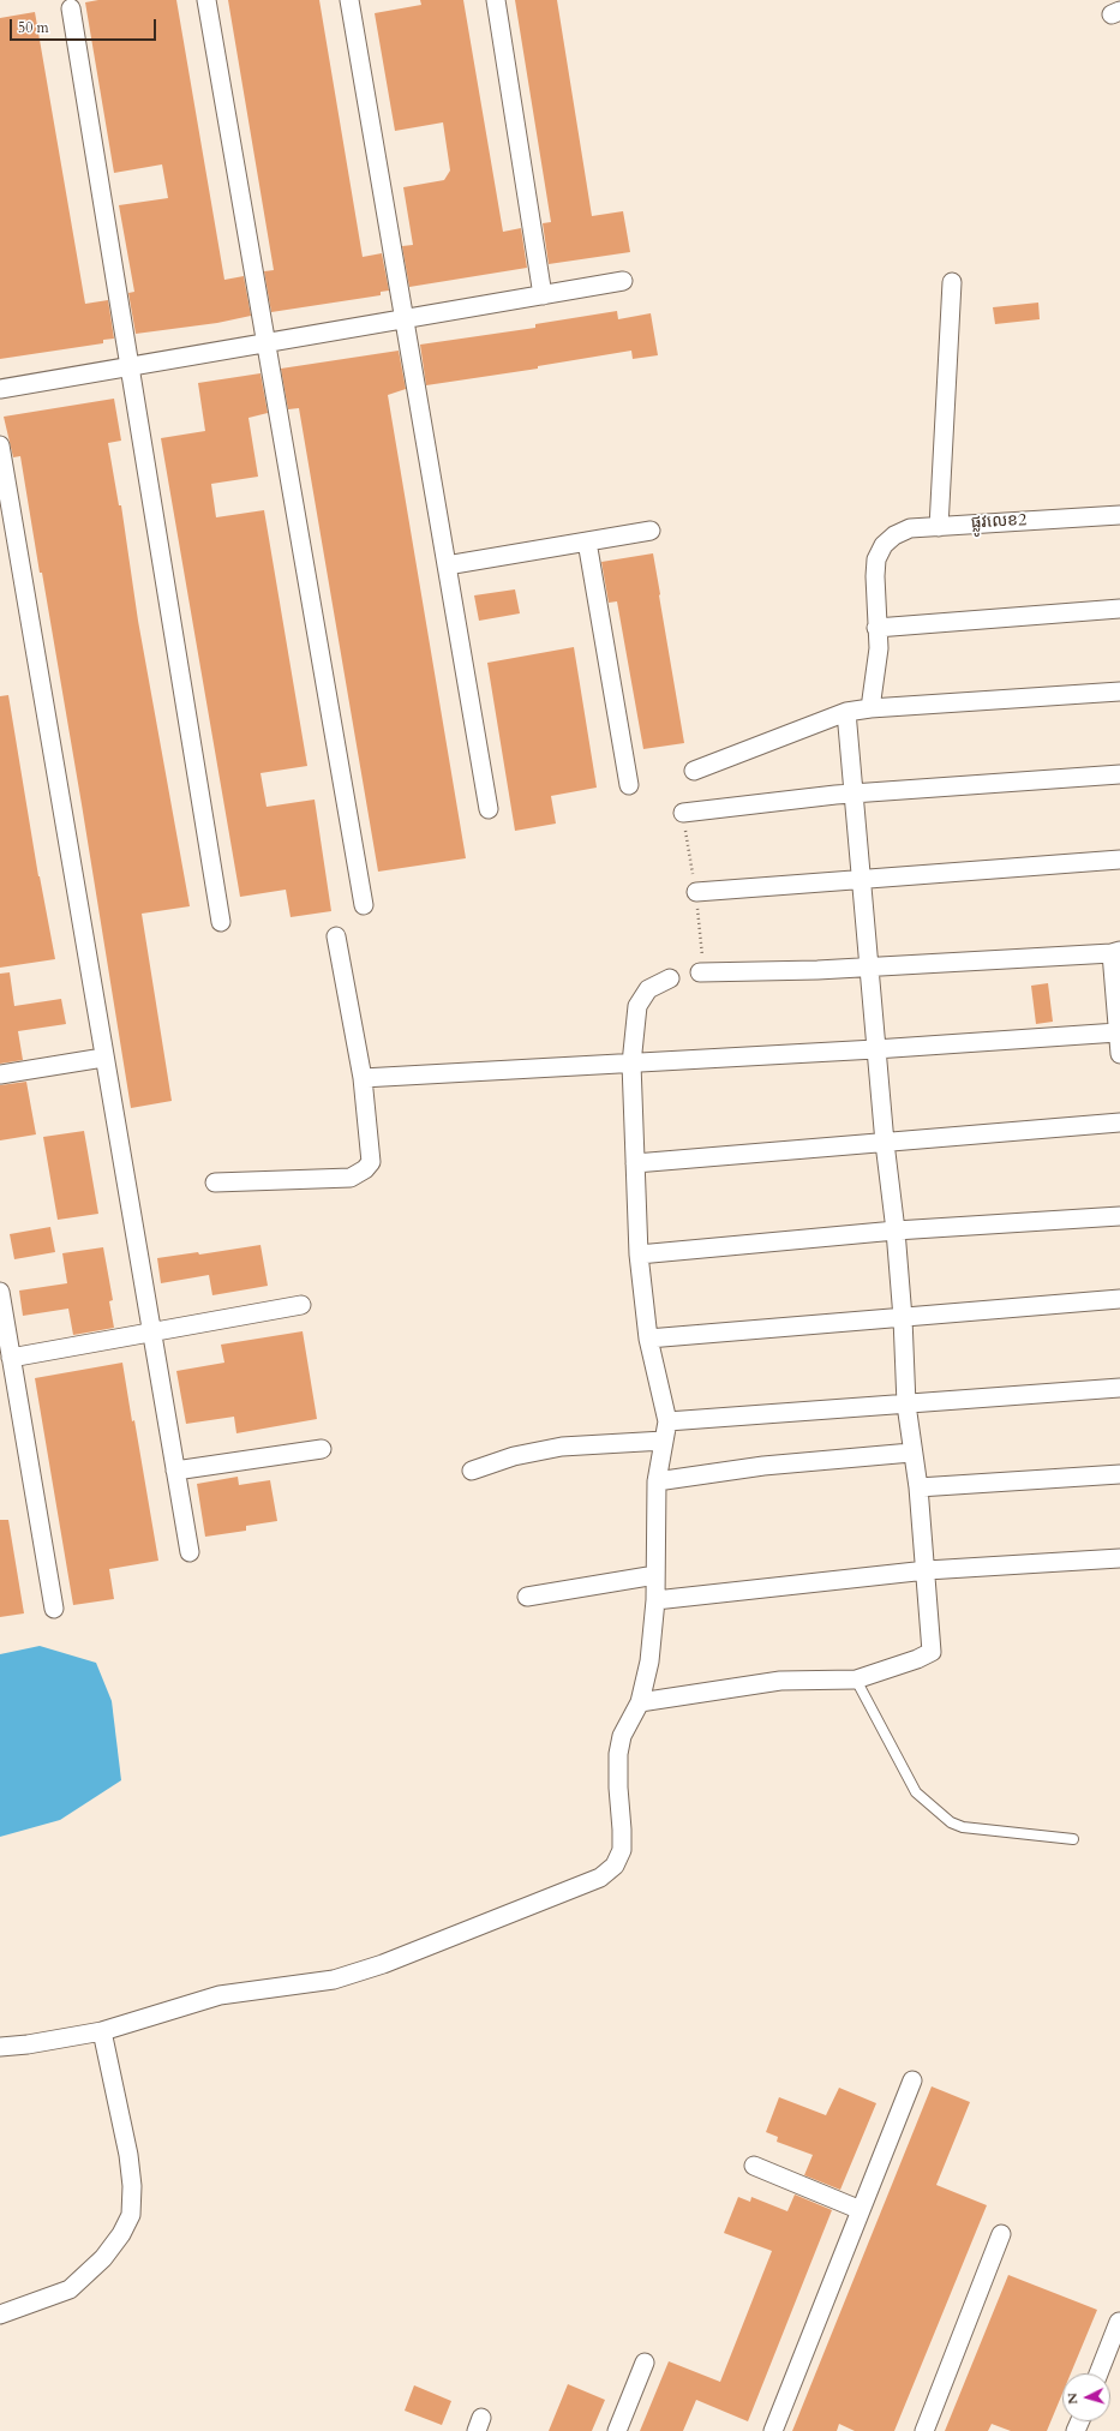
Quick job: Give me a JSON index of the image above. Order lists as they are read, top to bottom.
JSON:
{
  "streets": {
    "street": ["ផ្លូវលេខ2"]
  },
  "scale_bar": "50 m",
  "north": "left"
}
